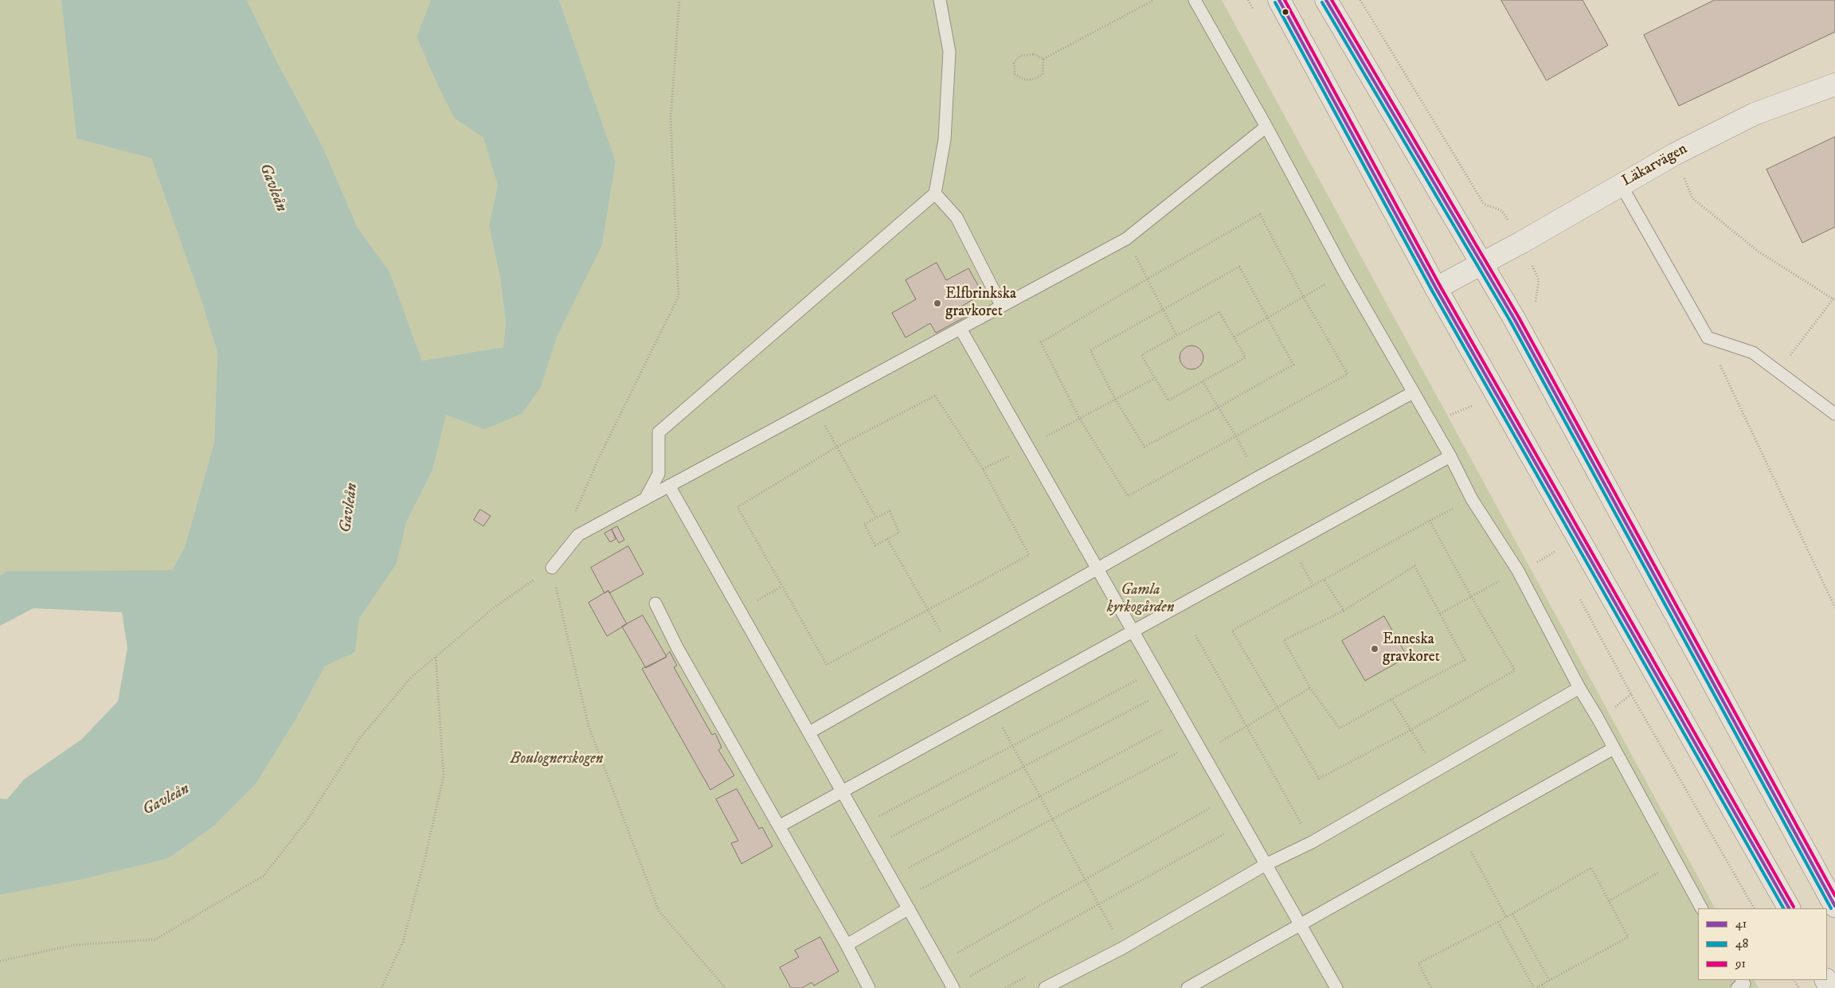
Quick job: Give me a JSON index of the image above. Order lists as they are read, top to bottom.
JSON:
{
  "streets": {
    "main road": ["Läkarvägen"]
  },
  "water": ["Gavleån"],
  "parks": ["Gamla kyrkogården", "Boulognerskogen"],
  "places": ["Elfbrinkska gravkoret", "Enneska gravkoret"],
  "lines": ["transit line 41", "transit line 91", "transit line 48"],
  "legend": ["41", "48", "91"]
}
